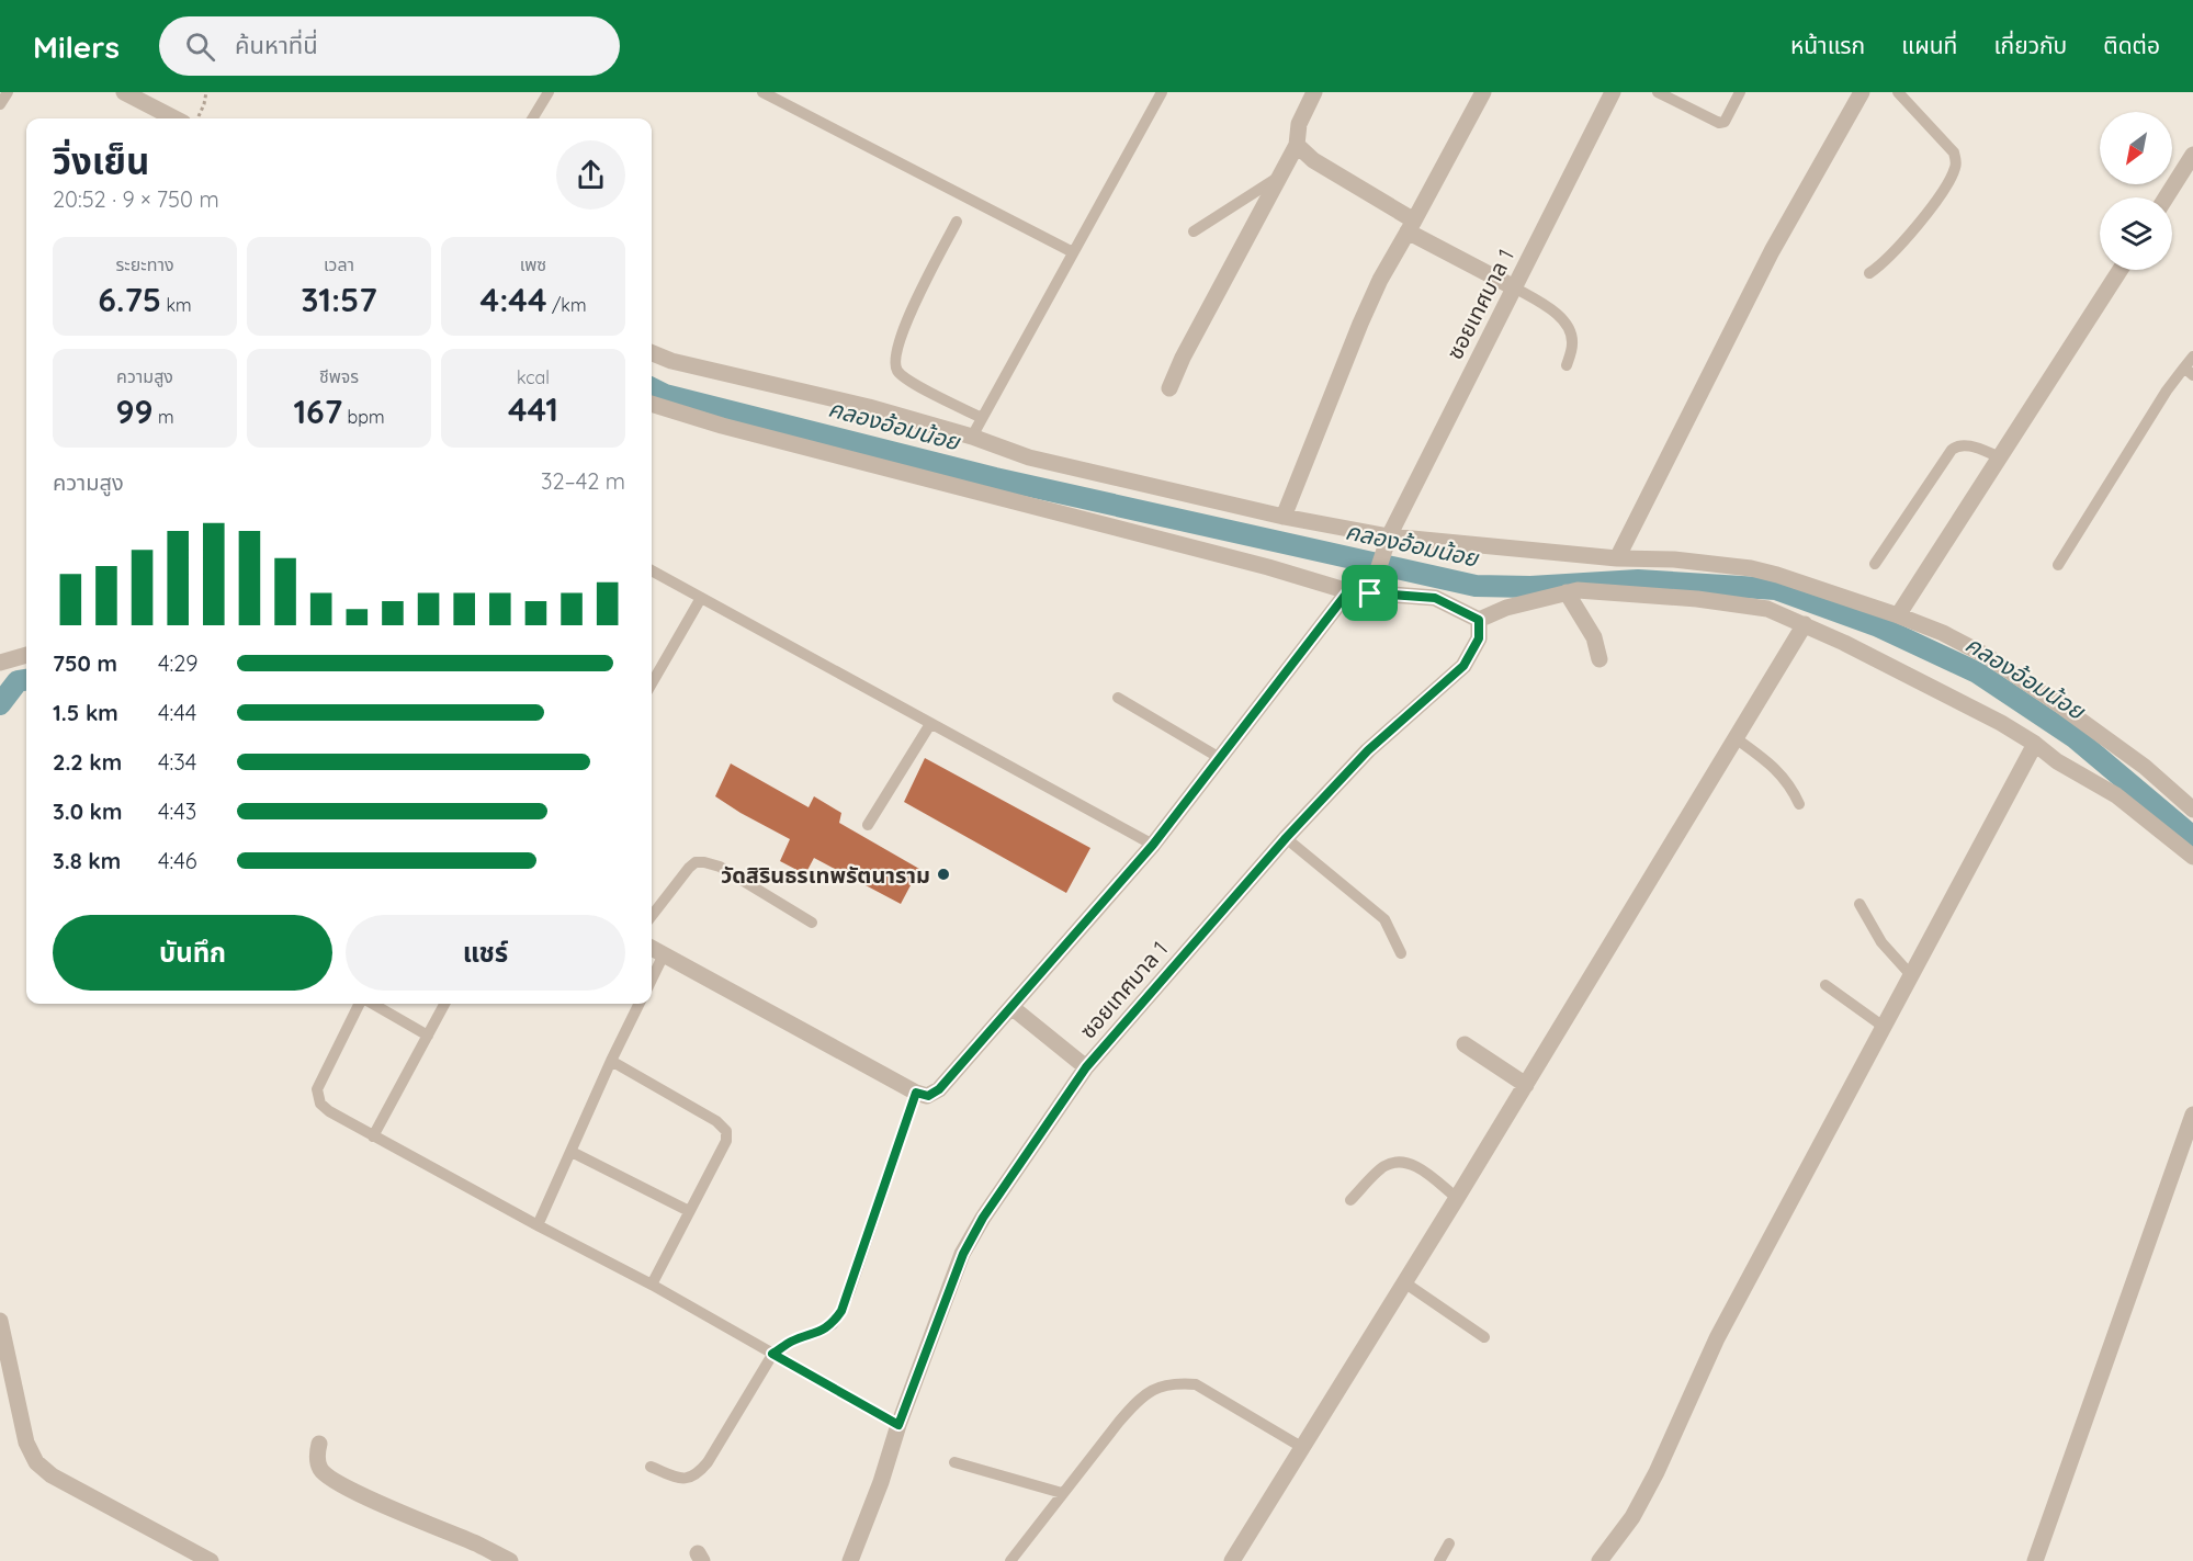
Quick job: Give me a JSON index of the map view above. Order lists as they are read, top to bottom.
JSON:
{
  "streets": {
    "street": ["ซอยเทศบาล 1"]
  },
  "water": ["คลองอ้อมน้อย"],
  "places": ["วัดสิรินธรเทพรัตนาราม"],
  "north": "bottom left",
  "page": {
    "header": "Milers",
    "search": "ค้นหาที่นี่",
    "nav": [
      "หน้าแรก",
      "แผนที่",
      "เกี่ยวกับ",
      "ติดต่อ"
    ],
    "heading": ["วิ่งเย็น", "20:52 · 9 × 750 m"],
    "stats": [
      ["ระยะทาง", "6.75 km"],
      ["เวลา", "31:57"],
      ["เพซ", "4:44 /km"],
      ["ความสูง", "99 m"],
      ["ชีพจร", "167 bpm"],
      ["kcal", "441"]
    ],
    "chart": ["ความสูง", "32–42 m"],
    "list": [
      {
        "name": "750 m",
        "note": "4:29"
      },
      {
        "name": "1.5 km",
        "note": "4:44"
      },
      {
        "name": "2.2 km",
        "note": "4:34"
      },
      {
        "name": "3.0 km",
        "note": "4:43"
      },
      {
        "name": "3.8 km",
        "note": "4:46"
      }
    ],
    "buttons": ["บันทึก", "แชร์"]
  }
}
